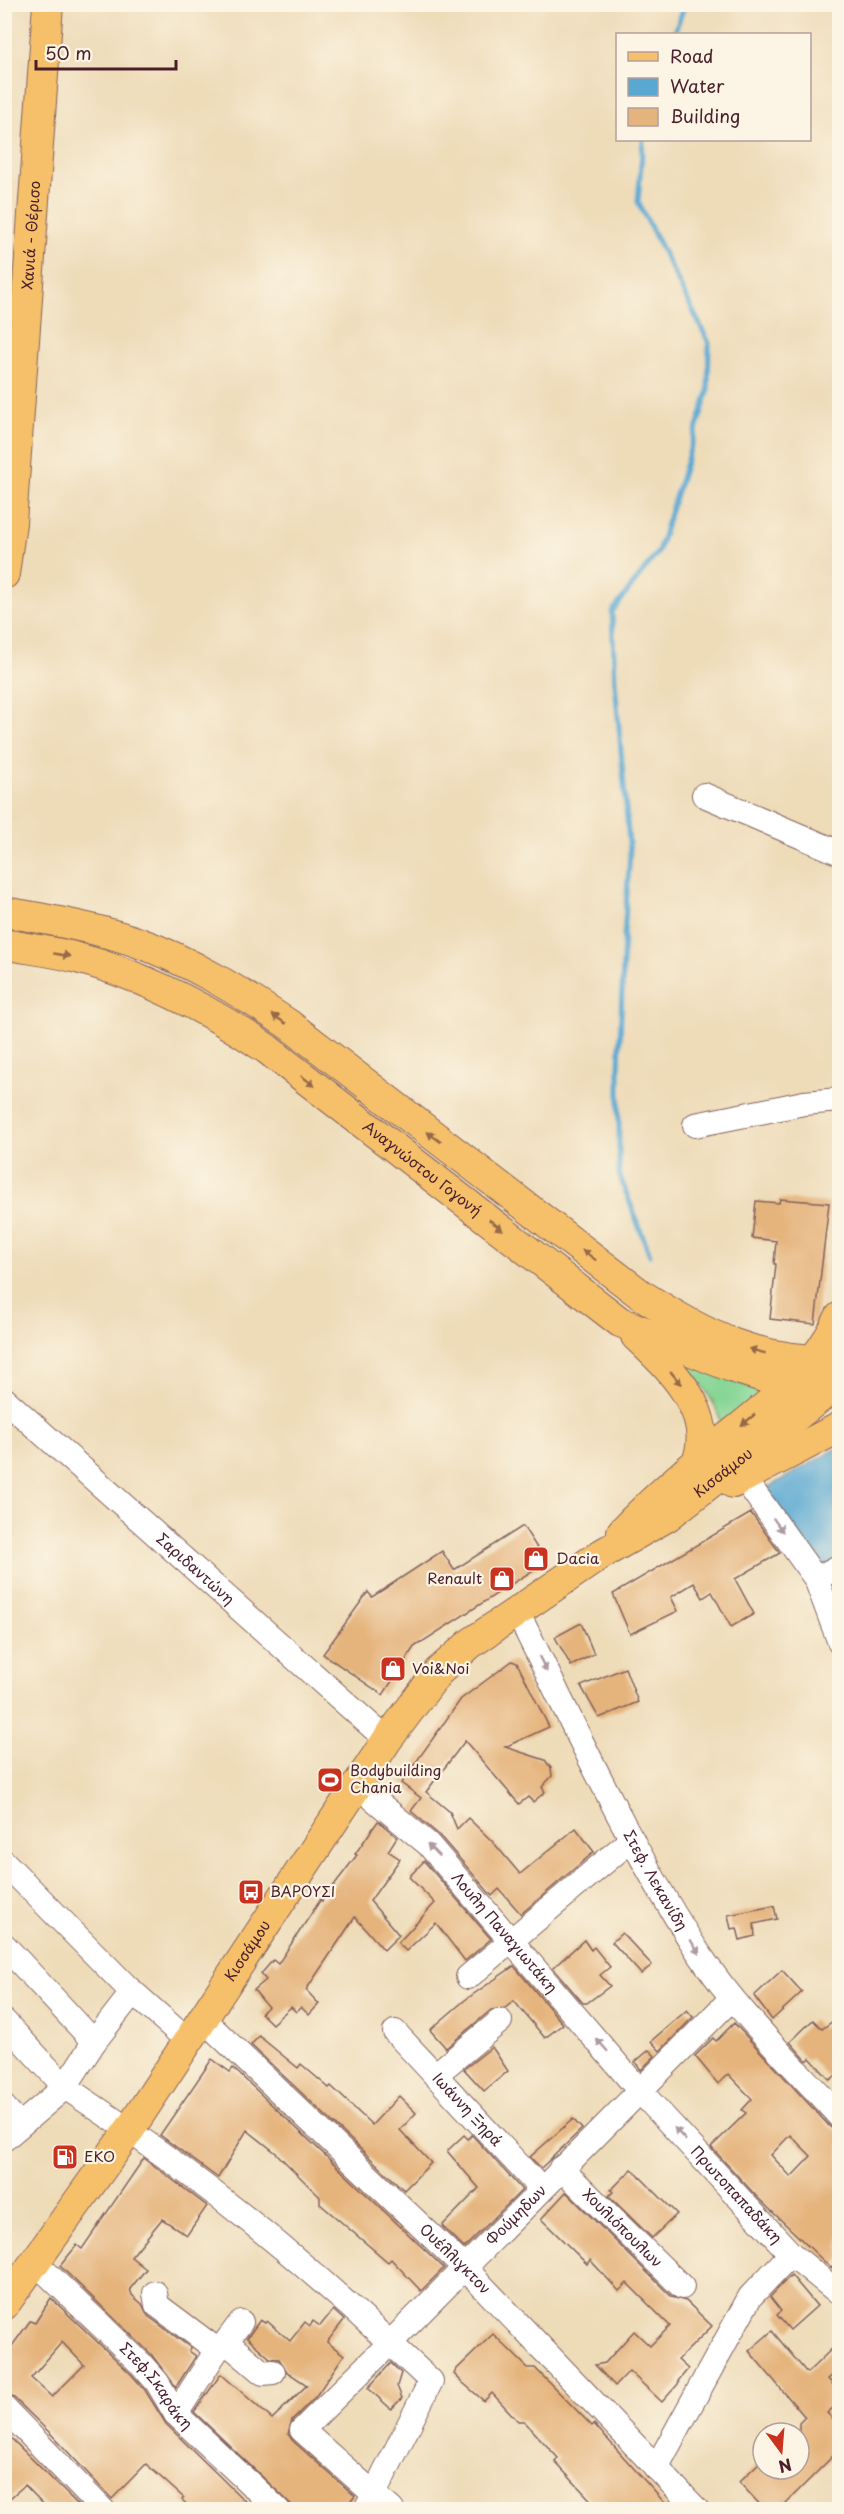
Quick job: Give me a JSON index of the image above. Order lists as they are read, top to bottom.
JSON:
{
  "streets": {
    "main road": ["Χανιά - Θέρισο", "Αναγνώστου Γογονή", "Κισσάμου"],
    "street": [
      "Σαριδαντώνη",
      "Στεφ. Λεκανίδη",
      "Λουλη Παναγιωτάκη",
      "Ιωάννη Ξηρά",
      "Πρωτοπαπαδάκη",
      "Φούμηδων",
      "Χουλιόπουλων",
      "Ουέλλιγκτον",
      "Στεφ.Σκαράκη"
    ]
  },
  "crossings": [
    ["Αναγνώστου Γογονή", "Κισσάμου"],
    ["Κισσάμου", "Σαριδαντώνη"],
    ["Κισσάμου", "Στεφ. Λεκανίδη"],
    ["Κισσάμου", "Λουλη Παναγιωτάκη"],
    ["Κισσάμου", "Ουέλλιγκτον"],
    ["Κισσάμου", "Στεφ.Σκαράκη"],
    ["Στεφ. Λεκανίδη", "Φούμηδων"],
    ["Λουλη Παναγιωτάκη", "Πρωτοπαπαδάκη"],
    ["Λουλη Παναγιωτάκη", "Φούμηδων"],
    ["Ιωάννη Ξηρά", "Φούμηδων"],
    ["Πρωτοπαπαδάκη", "Φούμηδων"],
    ["Φούμηδων", "Χουλιόπουλων"],
    ["Φούμηδων", "Ουέλλιγκτον"]
  ],
  "one_way": ["Στεφ. Λεκανίδη", "Λουλη Παναγιωτάκη", "Πρωτοπαπαδάκη"],
  "places": {
    "shop": ["Dacia", "Renault", "Voi&Noi"],
    "sports": ["Bodybuilding Chania"],
    "bus stop": ["ΒΑΡΟΥΣΙ"],
    "fuel station": ["EKO"]
  },
  "legend": ["Road", "Water", "Building"],
  "scale_bar": "50 m",
  "north": "bottom"
}
